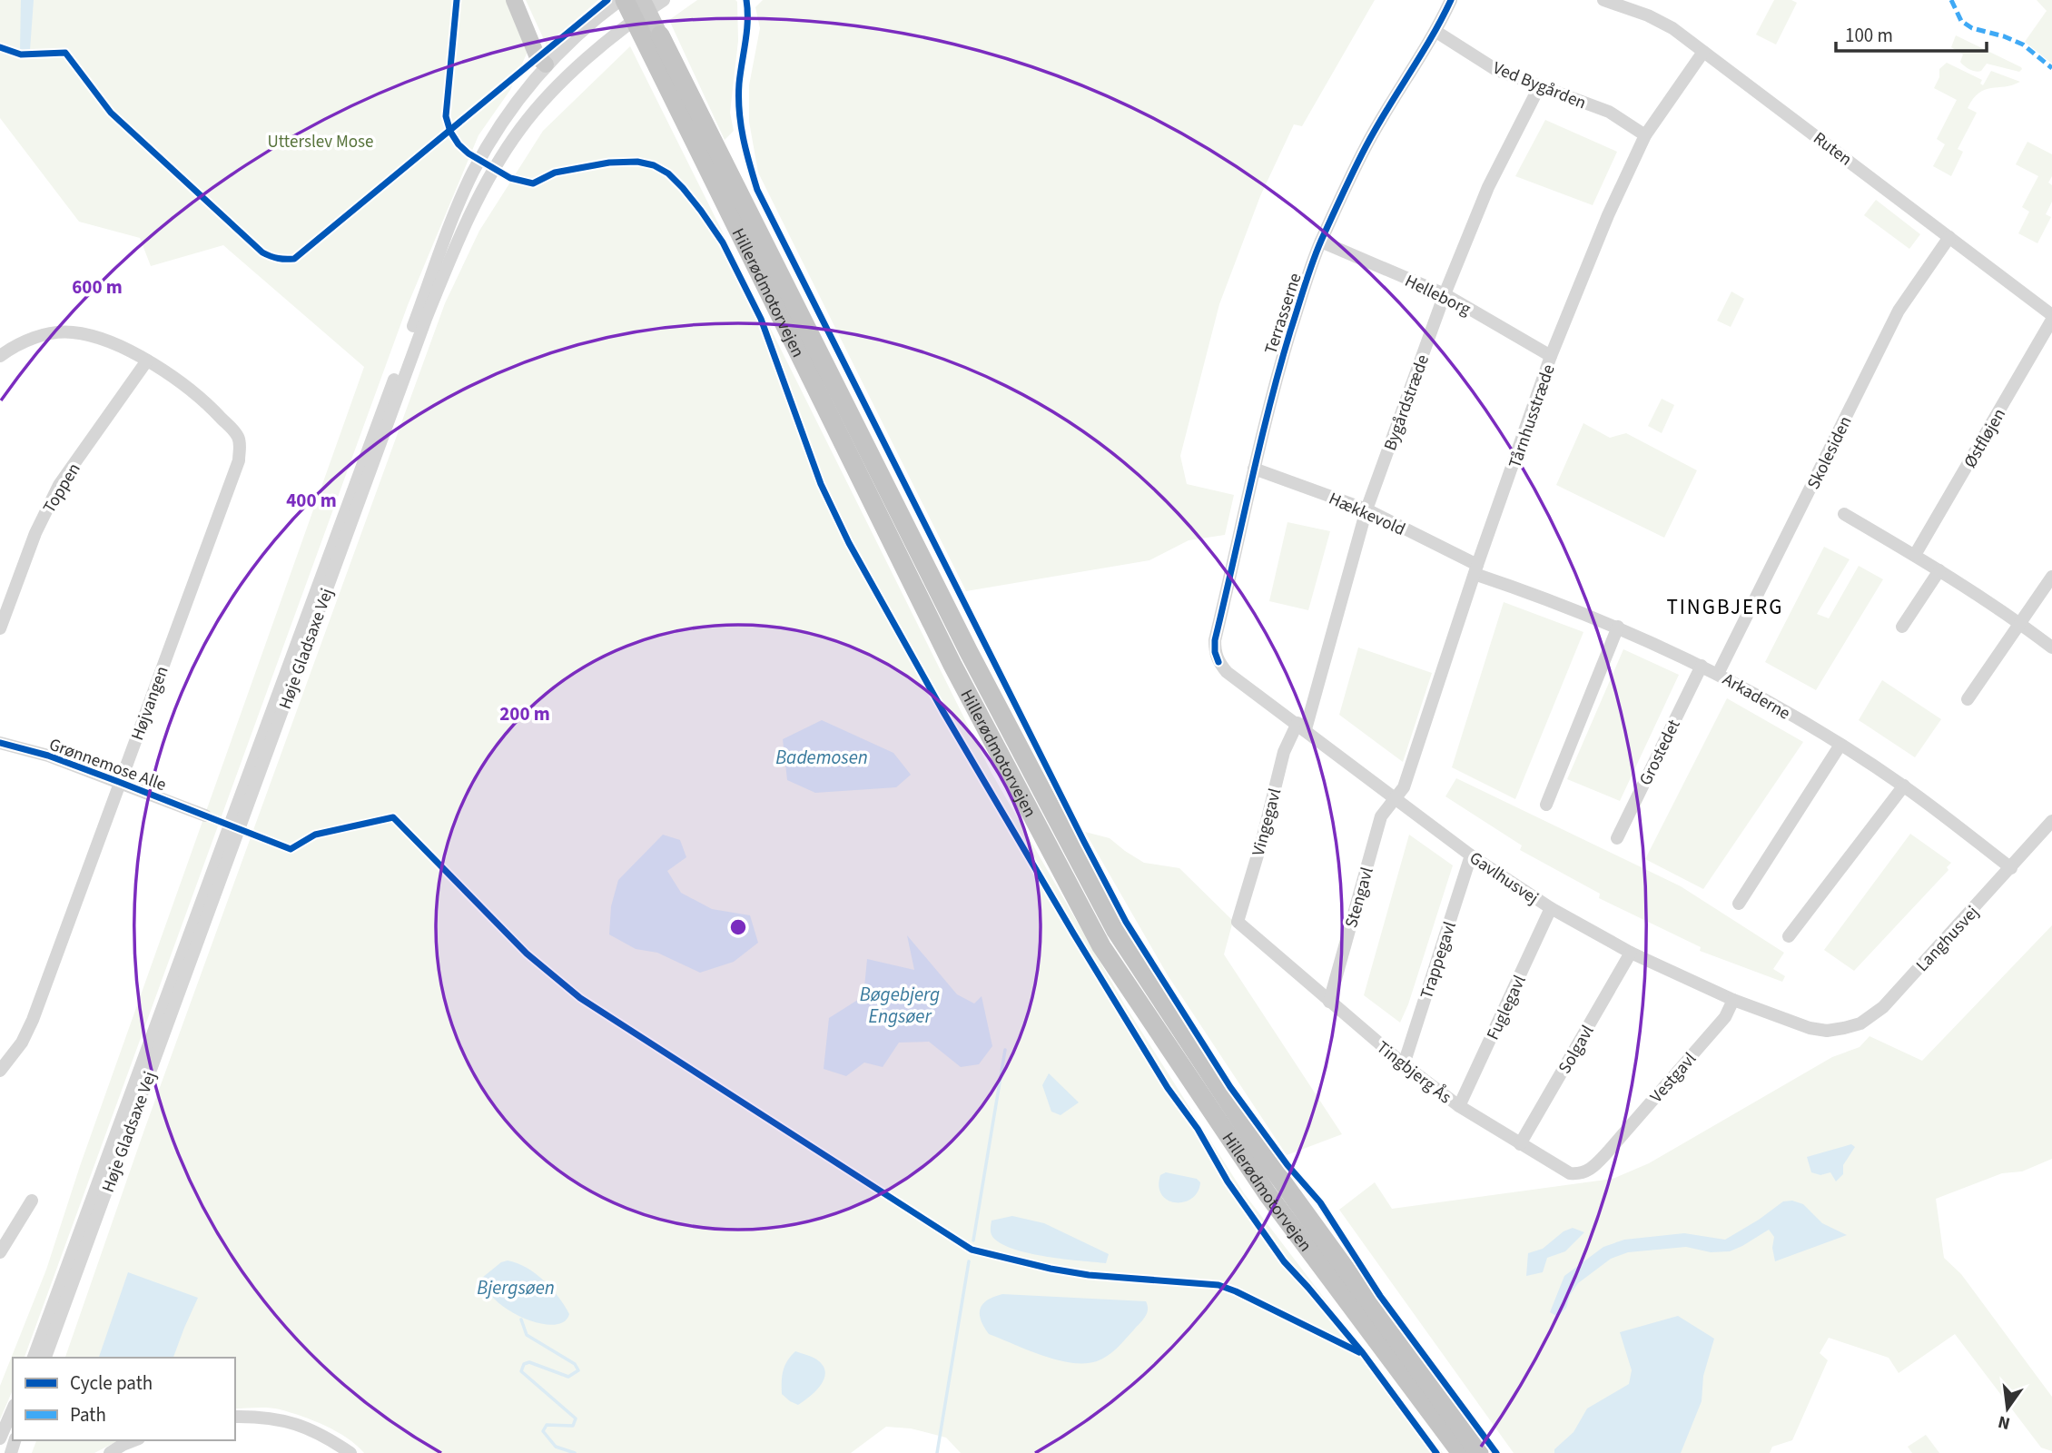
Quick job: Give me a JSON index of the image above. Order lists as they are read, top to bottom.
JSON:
{
  "streets": {
    "highway": ["Hillerødmotorvejen"],
    "street": [
      "Ved Bygården",
      "Ruten",
      "Helleborg",
      "Terrasserne",
      "Bygårdstræde",
      "Tårnhusstræde",
      "Østfløjen",
      "Skolesiden",
      "Toppen",
      "Hækkevold",
      "Høje Gladsaxe Vej",
      "Arkaderne",
      "Højvangen",
      "Grostedet",
      "Grønnemose Alle",
      "Vingegavl",
      "Gavlhusvej",
      "Stengavl",
      "Langhusvej",
      "Trappegavl",
      "Fuglegavl",
      "Solgavl",
      "Tingbjerg Ås",
      "Vestgavl"
    ]
  },
  "crossings": [
    ["Ved Bygården", "Terrasserne"],
    ["Ved Bygården", "Bygårdstræde"],
    ["Ved Bygården", "Tårnhusstræde"],
    ["Ruten", "Tårnhusstræde"],
    ["Ruten", "Østfløjen"],
    ["Ruten", "Skolesiden"],
    ["Hillerødmotorvejen", "Høje Gladsaxe Vej"],
    ["Helleborg", "Terrasserne"],
    ["Helleborg", "Bygårdstræde"],
    ["Helleborg", "Tårnhusstræde"],
    ["Terrasserne", "Hækkevold"],
    ["Terrasserne", "Gavlhusvej"],
    ["Bygårdstræde", "Hækkevold"],
    ["Bygårdstræde", "Vingegavl"],
    ["Bygårdstræde", "Gavlhusvej"],
    ["Tårnhusstræde", "Hækkevold"],
    ["Tårnhusstræde", "Arkaderne"],
    ["Tårnhusstræde", "Gavlhusvej"],
    ["Tårnhusstræde", "Stengavl"],
    ["Skolesiden", "Arkaderne"],
    ["Toppen", "Højvangen"],
    ["Hækkevold", "Arkaderne"],
    ["Arkaderne", "Grostedet"],
    ["Arkaderne", "Langhusvej"],
    ["Højvangen", "Grønnemose Alle"],
    ["Vingegavl", "Gavlhusvej"],
    ["Vingegavl", "Tingbjerg Ås"],
    ["Gavlhusvej", "Stengavl"],
    ["Gavlhusvej", "Langhusvej"],
    ["Gavlhusvej", "Trappegavl"],
    ["Gavlhusvej", "Fuglegavl"],
    ["Gavlhusvej", "Solgavl"],
    ["Gavlhusvej", "Vestgavl"],
    ["Stengavl", "Tingbjerg Ås"],
    ["Trappegavl", "Tingbjerg Ås"],
    ["Fuglegavl", "Tingbjerg Ås"],
    ["Solgavl", "Tingbjerg Ås"],
    ["Tingbjerg Ås", "Vestgavl"]
  ],
  "districts": ["TINGBJERG"],
  "water": ["Bademosen", "Bøgebjerg Engsøer", "Bjergsøen"],
  "parks": ["Utterslev Mose"],
  "legend": ["Cycle path", "Path"],
  "scale_bar": "100 m",
  "north": "bottom",
  "rings": ["600 m", "400 m", "200 m"]
}
